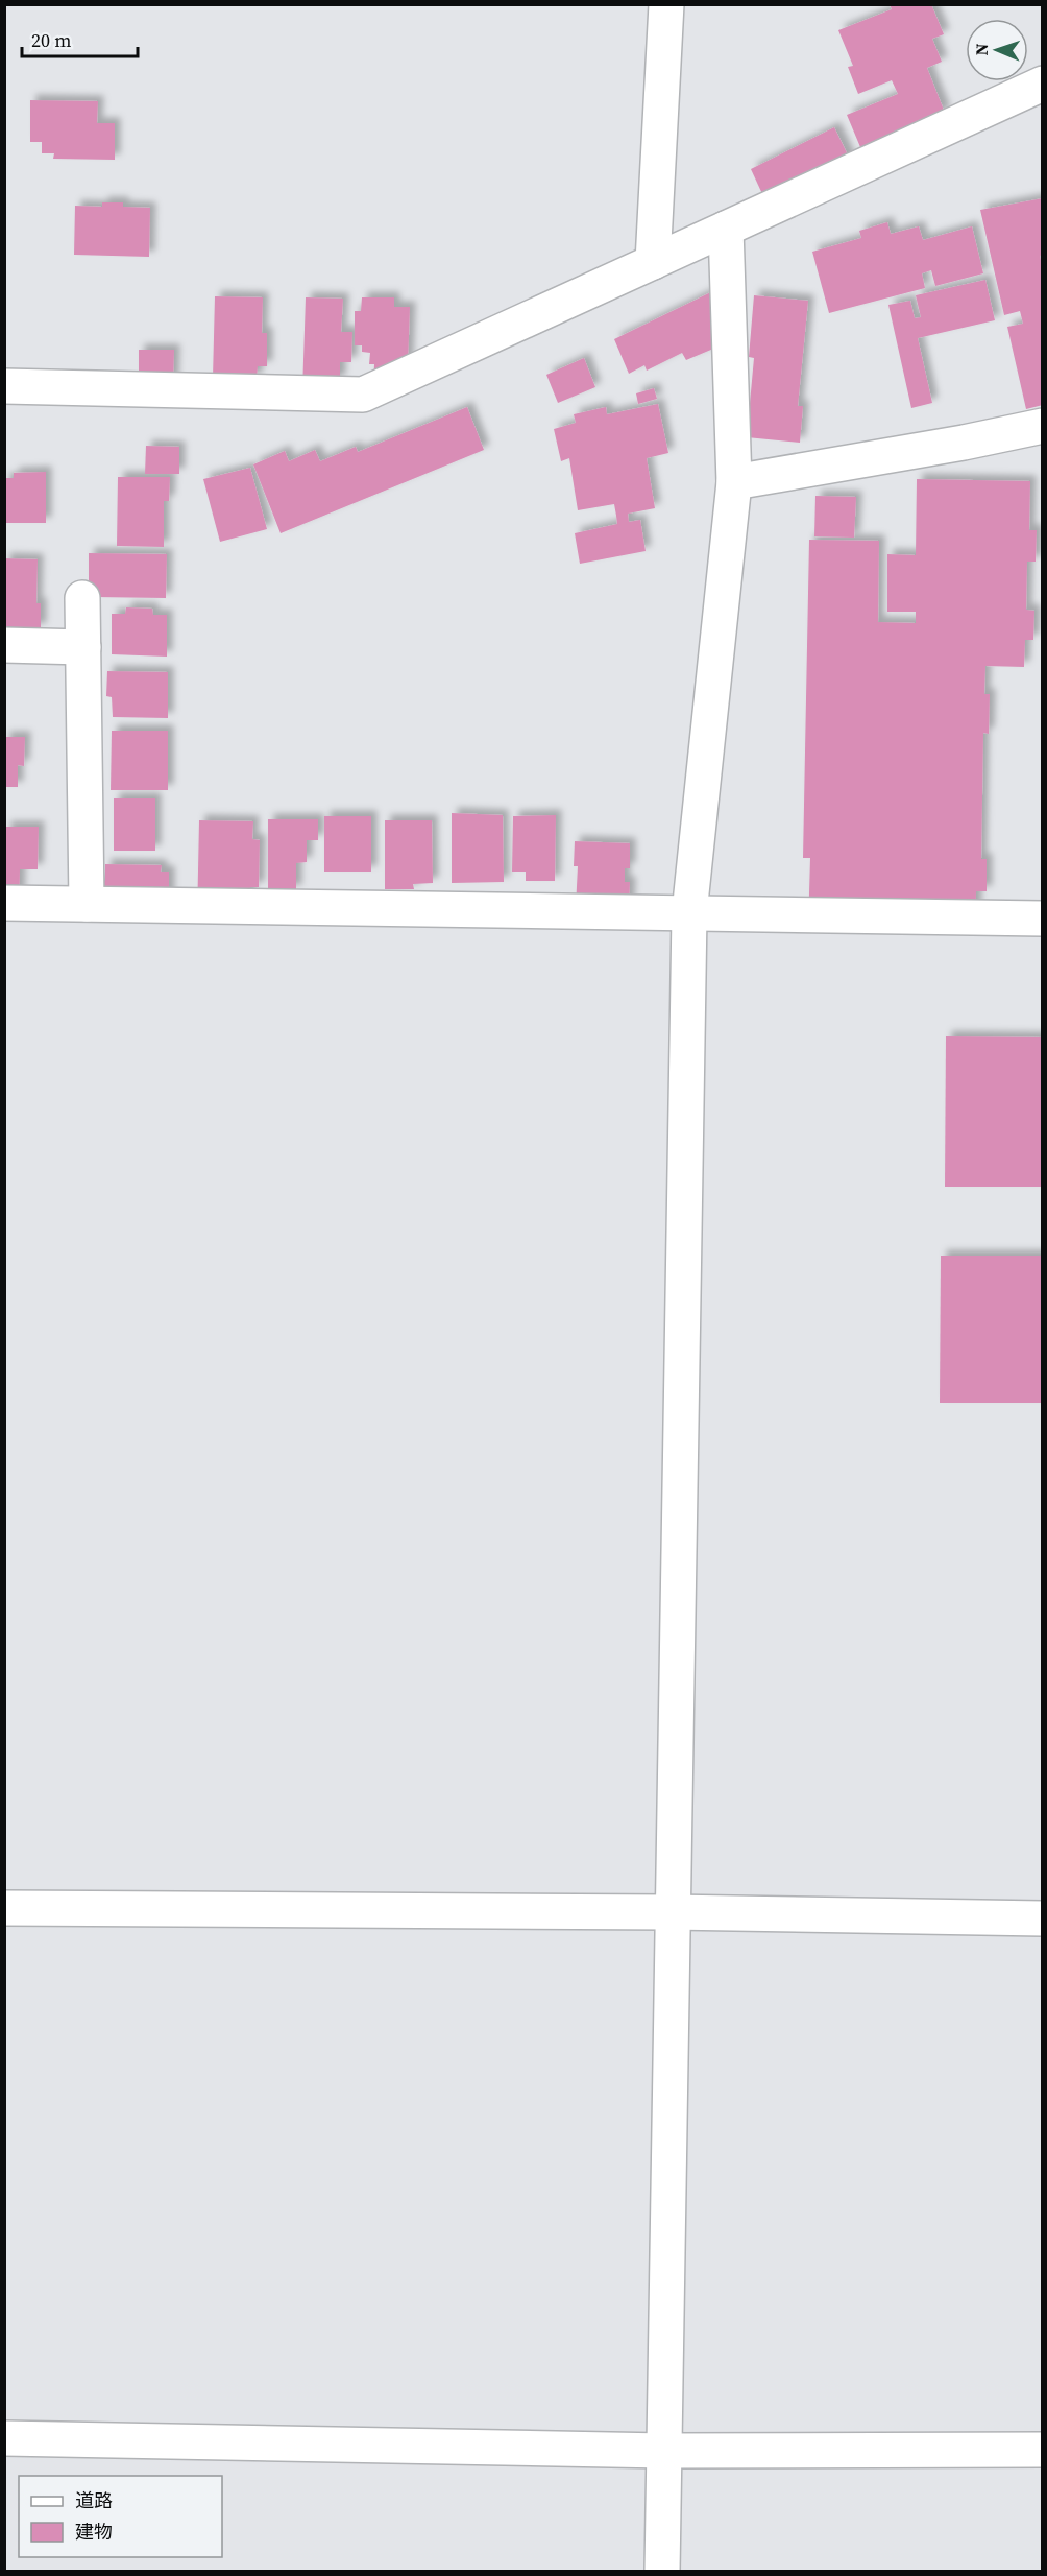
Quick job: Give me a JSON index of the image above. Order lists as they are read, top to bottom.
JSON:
{
  "legend": ["道路", "建物"],
  "scale_bar": "20 m",
  "north": "left"
}
